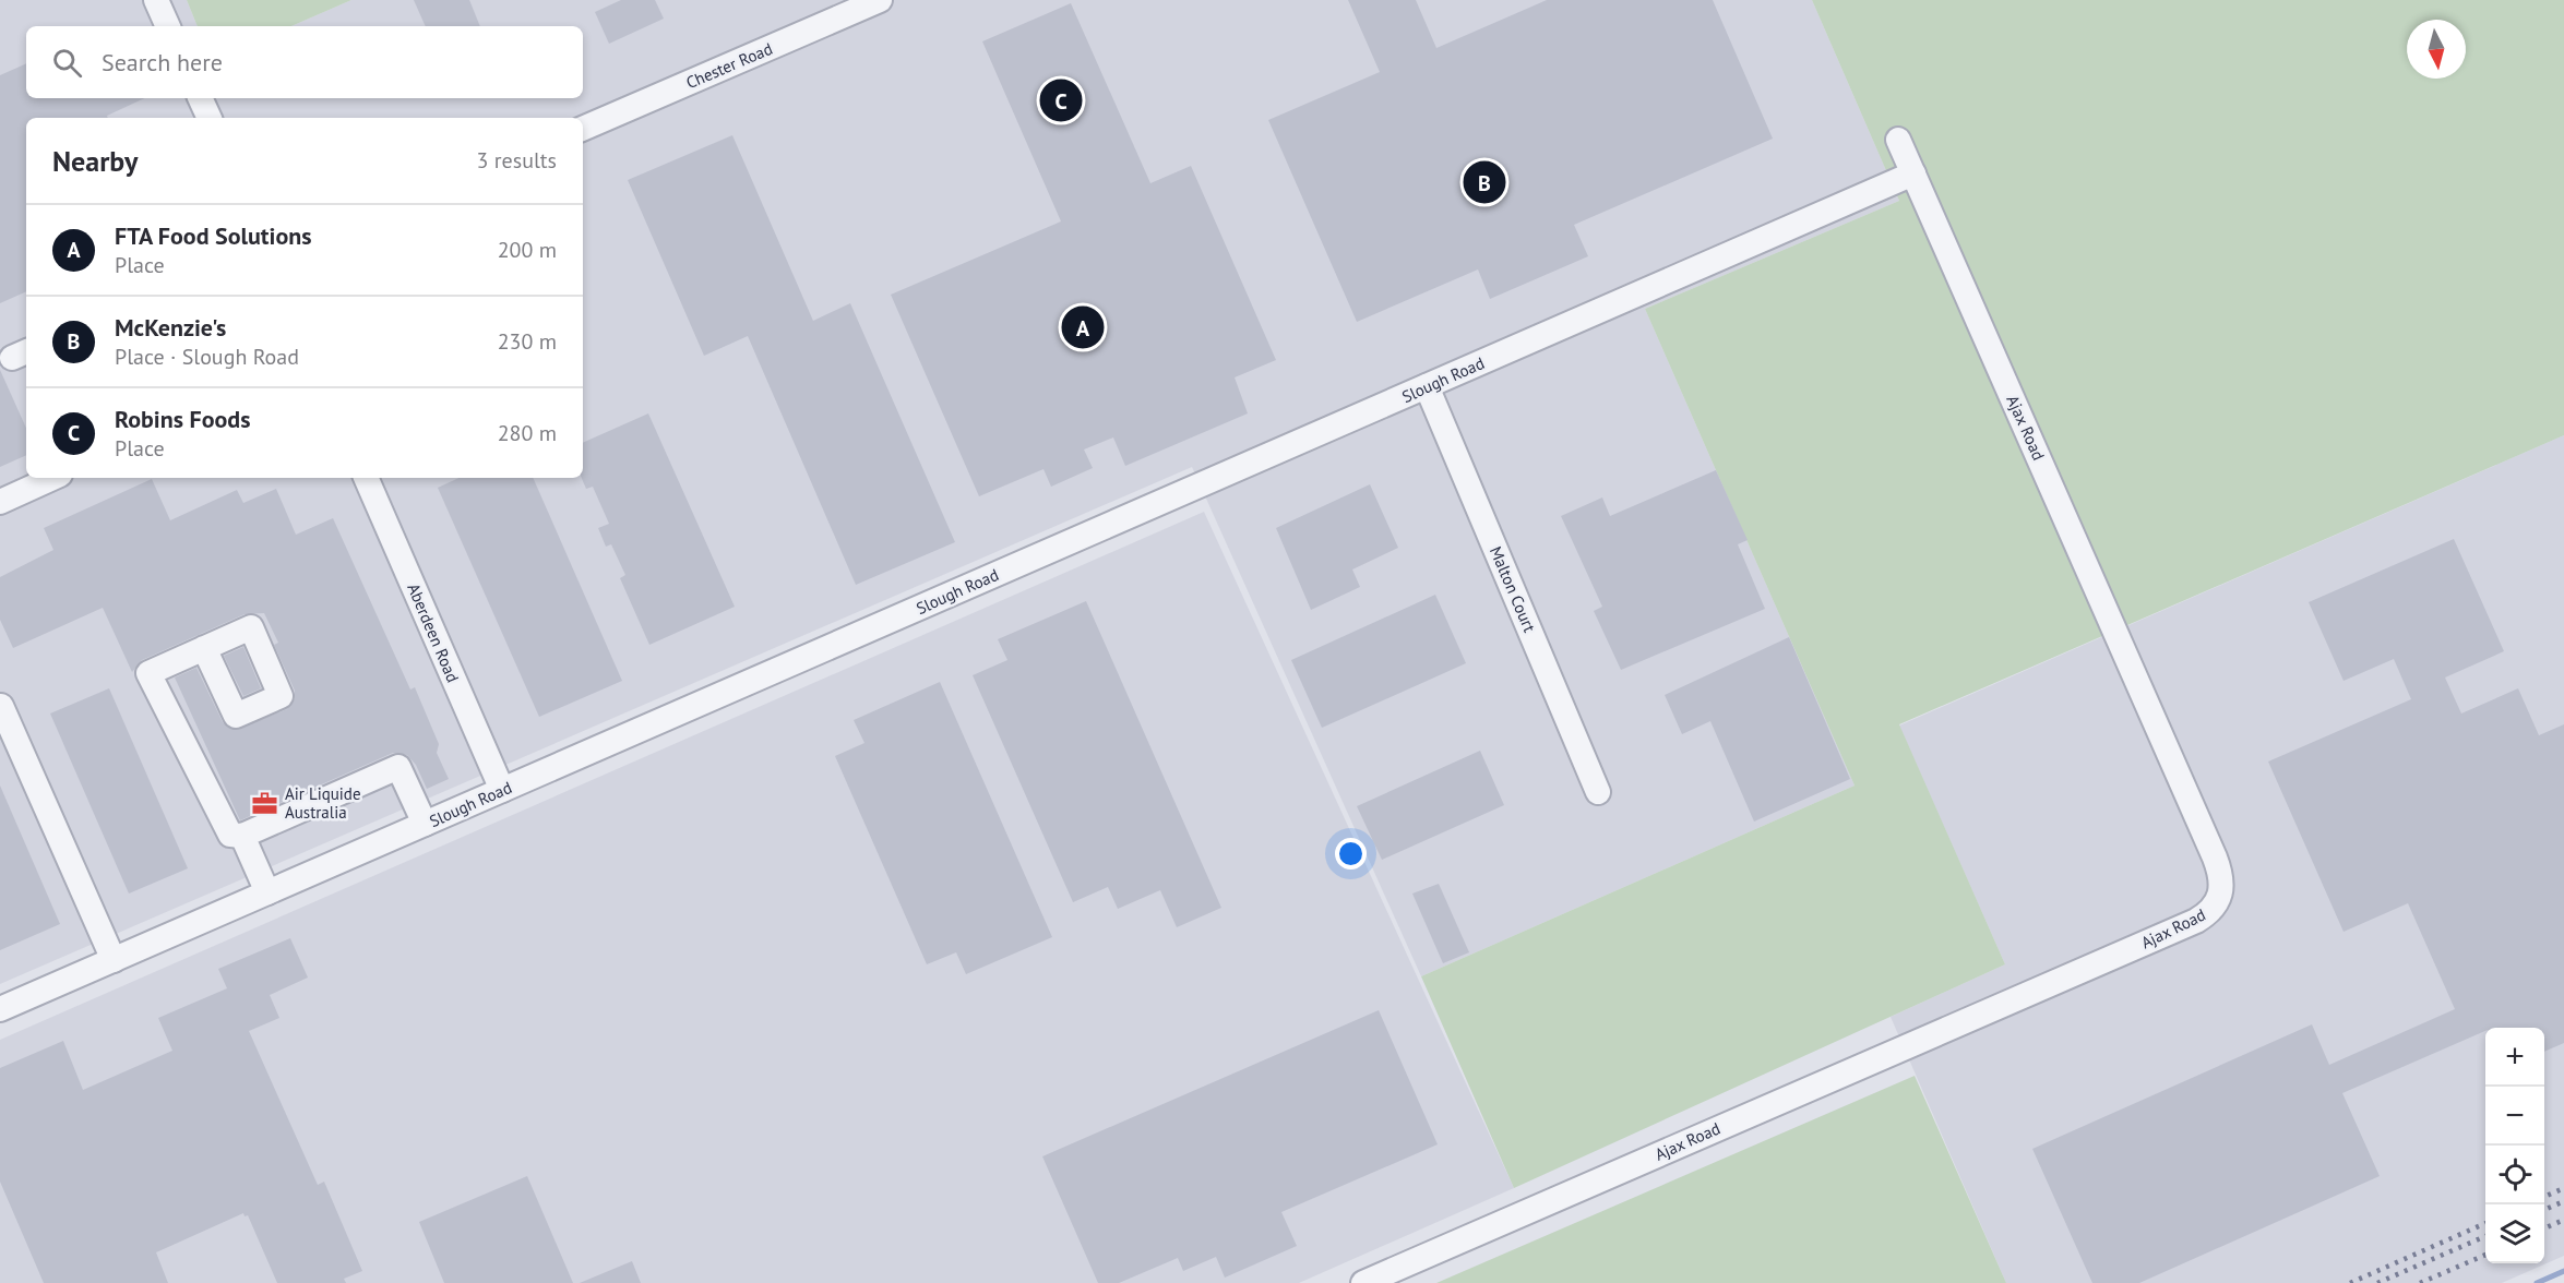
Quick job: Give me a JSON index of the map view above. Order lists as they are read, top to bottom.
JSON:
{
  "streets": {
    "street": [
      "Chester Road",
      "Slough Road",
      "Ajax Road",
      "Malton Court",
      "Aberdeen Road"
    ]
  },
  "crossings": [
    ["Slough Road", "Ajax Road"],
    ["Slough Road", "Malton Court"],
    ["Slough Road", "Aberdeen Road"]
  ],
  "places": {
    "office": ["Air Liquide Australia"]
  },
  "north": "bottom",
  "page": {
    "search": "Search here",
    "pins": ["C", "B", "A"],
    "heading": ["Nearby", "3 results"],
    "list": [
      {
        "mark": "A",
        "name": "FTA Food Solutions",
        "note": "Place",
        "value": "200 m"
      },
      {
        "mark": "B",
        "name": "McKenzie's",
        "note": "Place · Slough Road",
        "value": "230 m"
      },
      {
        "mark": "C",
        "name": "Robins Foods",
        "note": "Place",
        "value": "280 m"
      }
    ],
    "map_buttons": ["+", "−"]
  }
}
